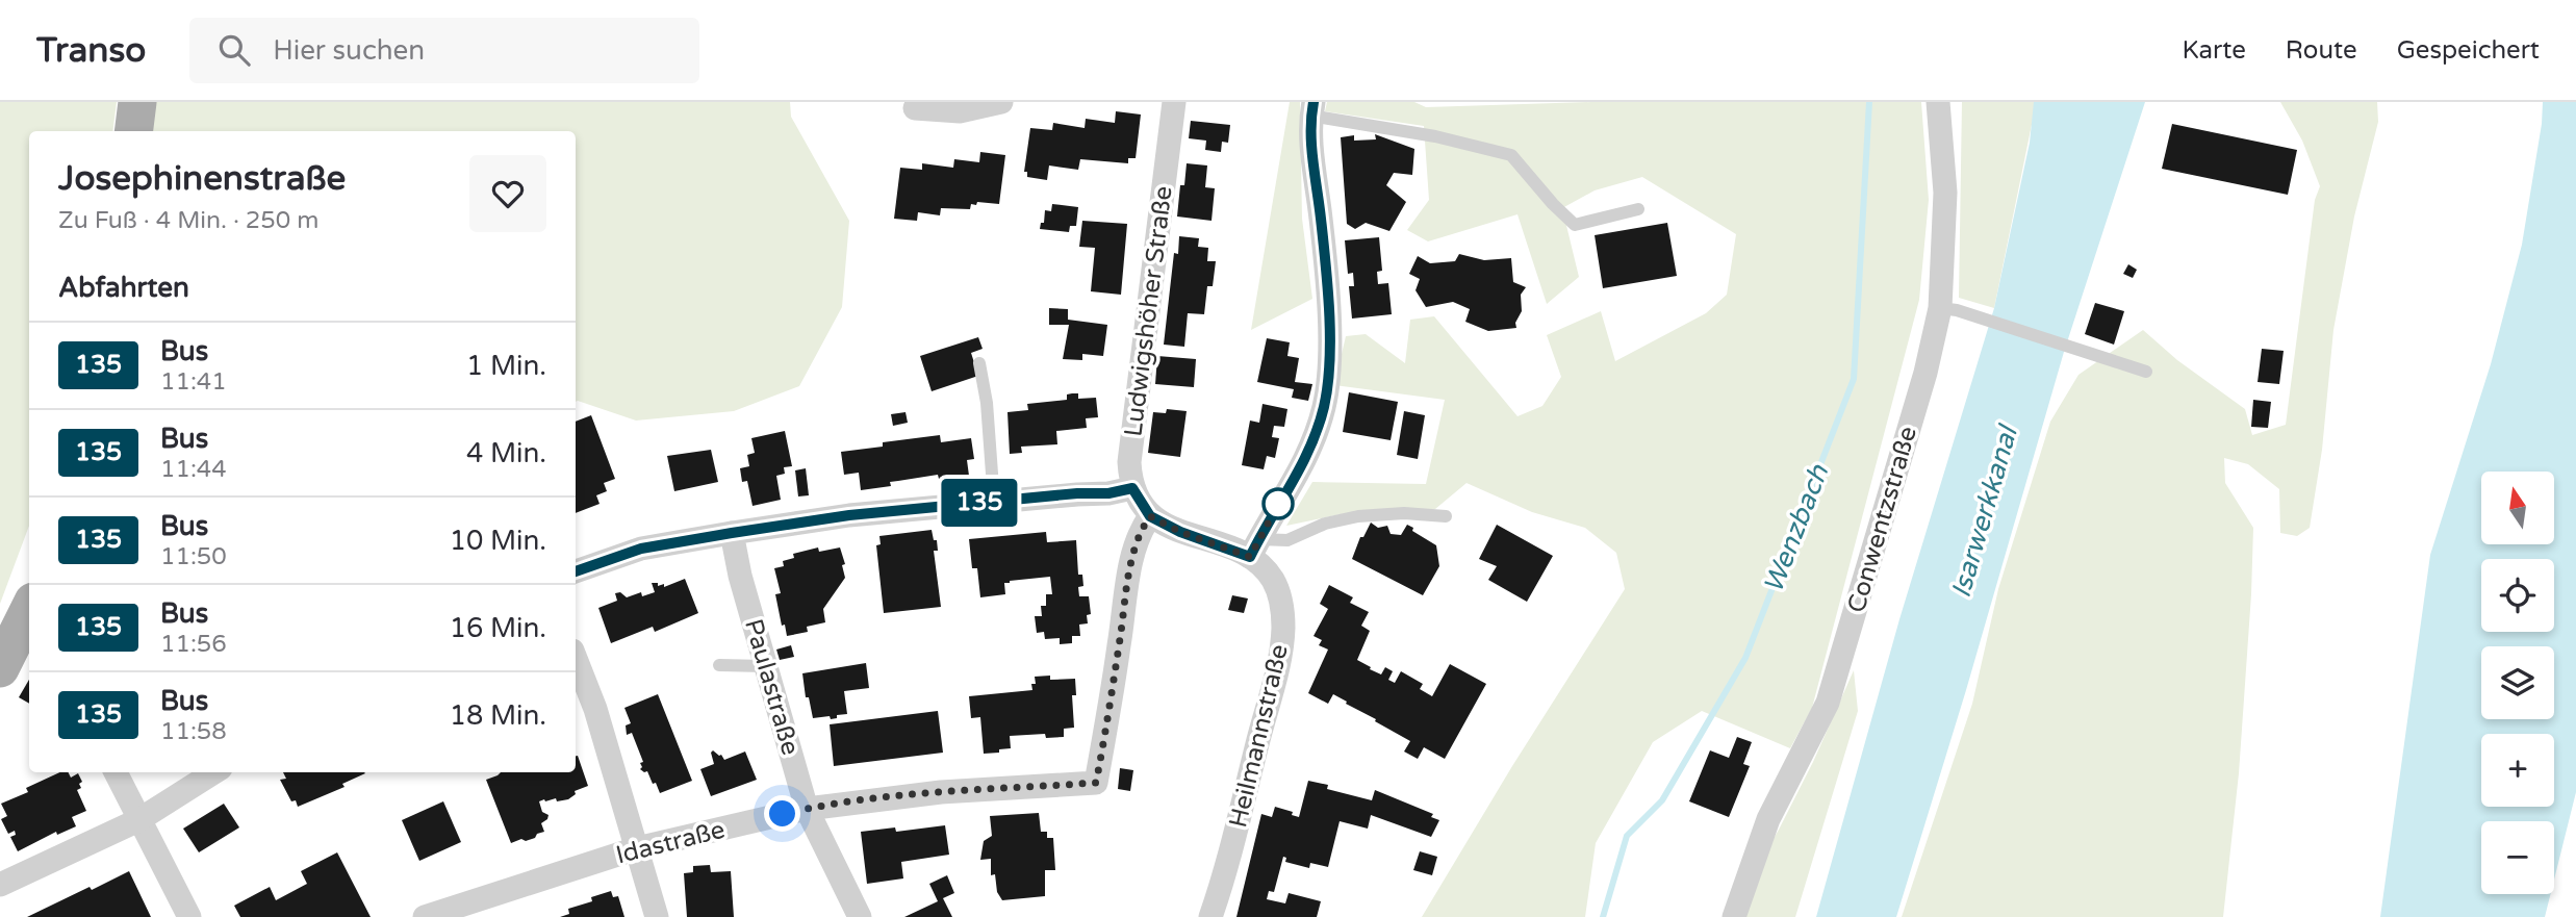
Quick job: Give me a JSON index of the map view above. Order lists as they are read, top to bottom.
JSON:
{
  "streets": {
    "street": [
      "Ludwigshöher Straße",
      "Conwentzstraße",
      "Paulastraße",
      "Heilmannstraße",
      "Idastraße"
    ]
  },
  "crossings": [
    ["Ludwigshöher Straße", "Idastraße"],
    ["Paulastraße", "Idastraße"]
  ],
  "water": ["Isarwerkkanal", "Wenzbach"],
  "lines": ["bus line 135"],
  "north": "top",
  "page": {
    "header": "Transo",
    "search": "Hier suchen",
    "nav": ["Karte", "Route", "Gespeichert"],
    "on_map": "135",
    "heading": [
      ["Josephinenstraße", "Zu Fuß · 4 Min. · 250 m"],
      "Abfahrten"
    ],
    "list": [
      {
        "mark": "135",
        "name": "Bus",
        "note": "11:41",
        "value": "1 Min."
      },
      {
        "mark": "135",
        "name": "Bus",
        "note": "11:44",
        "value": "4 Min."
      },
      {
        "mark": "135",
        "name": "Bus",
        "note": "11:50",
        "value": "10 Min."
      },
      {
        "mark": "135",
        "name": "Bus",
        "note": "11:56",
        "value": "16 Min."
      },
      {
        "mark": "135",
        "name": "Bus",
        "note": "11:58",
        "value": "18 Min."
      }
    ],
    "map_buttons": ["+", "−"]
  }
}
